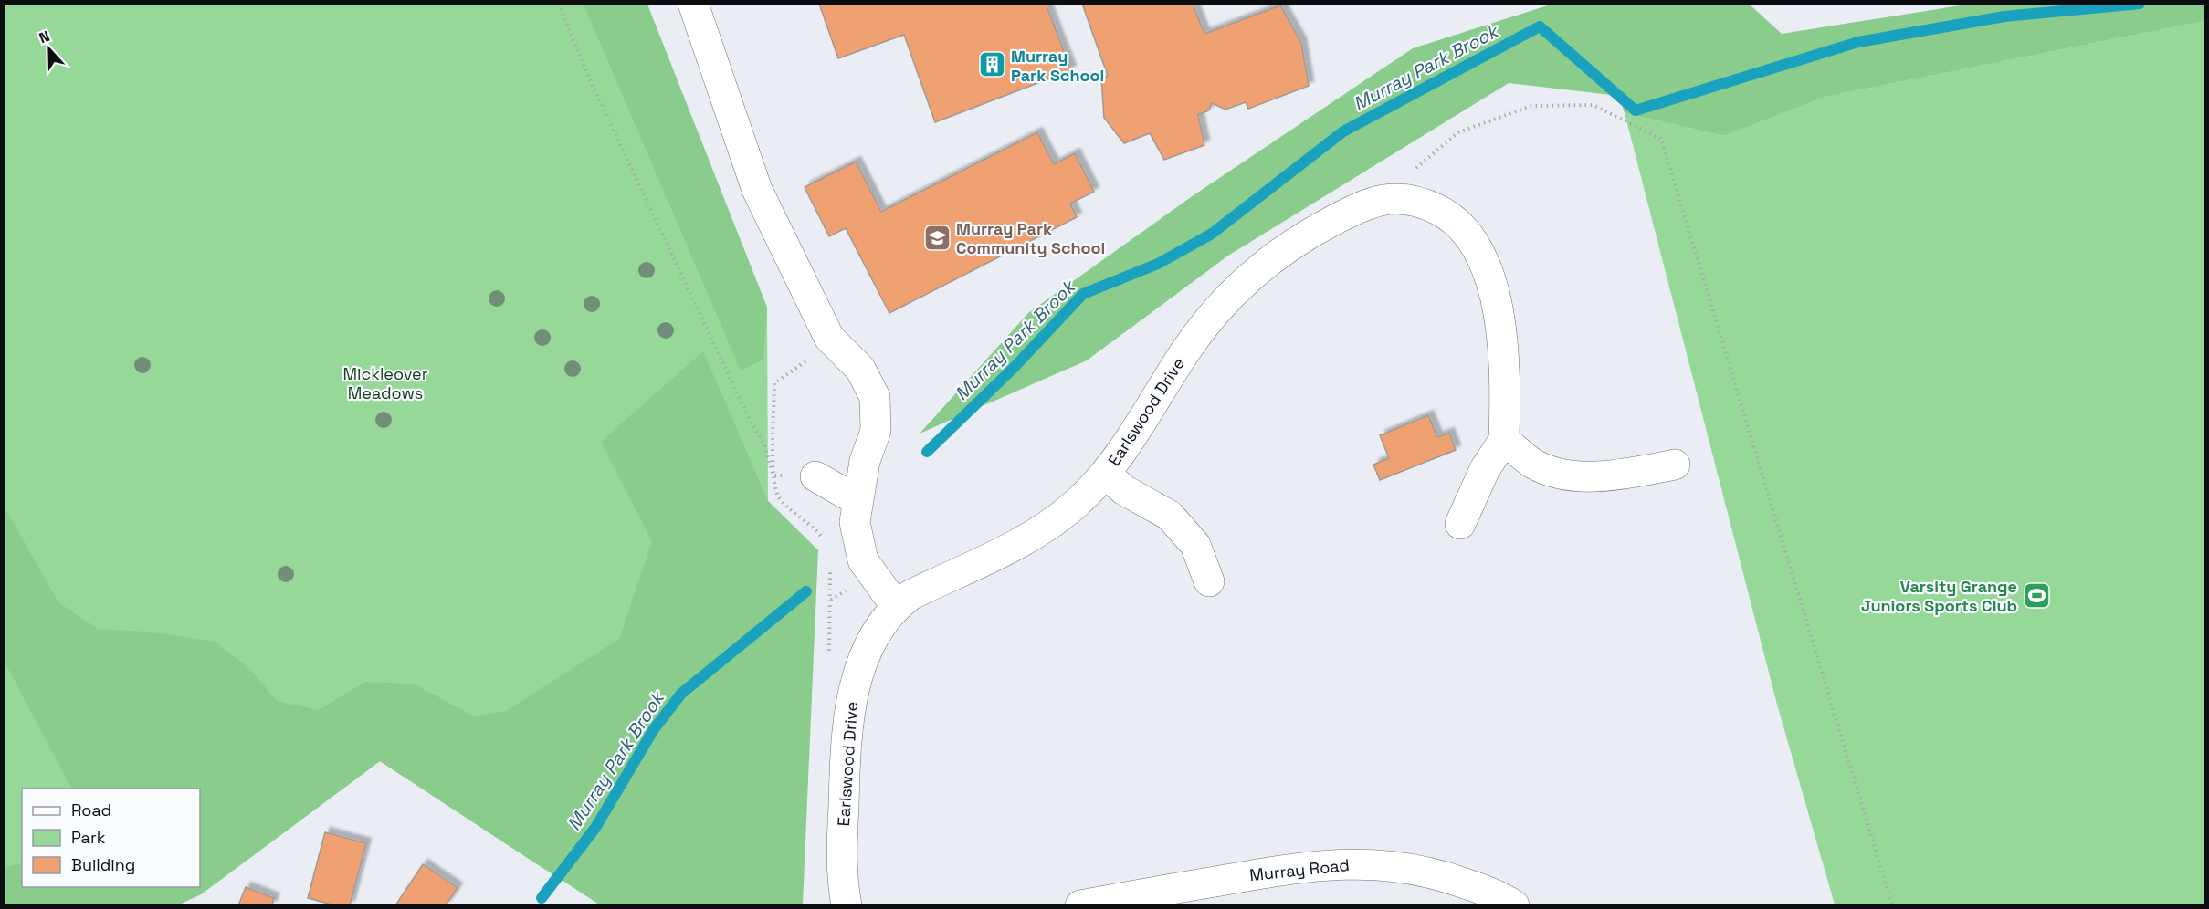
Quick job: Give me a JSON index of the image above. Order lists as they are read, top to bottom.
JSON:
{
  "streets": {
    "street": ["Earlswood Drive", "Murray Road"]
  },
  "water": ["Murray Park Brook"],
  "parks": ["Mickleover Meadows"],
  "places": {
    "building": ["Murray Park School"],
    "school or university": ["Murray Park Community School"],
    "sports": ["Varsity Grange Juniors Sports Club"]
  },
  "legend": ["Road", "Park", "Building"],
  "north": "top"
}
